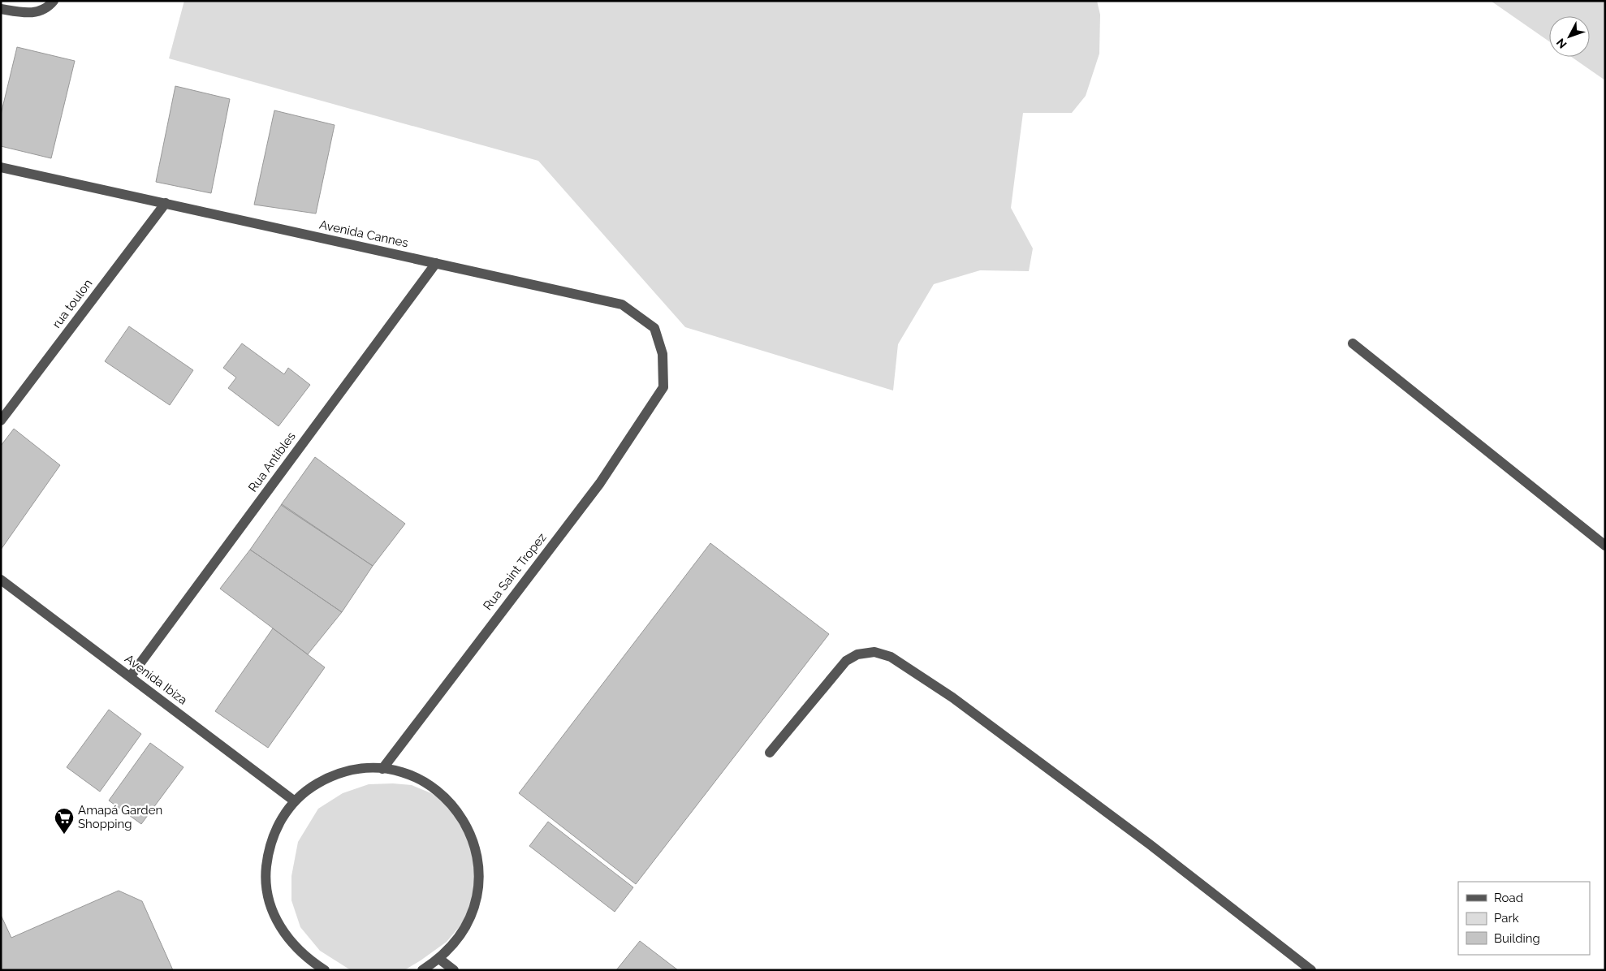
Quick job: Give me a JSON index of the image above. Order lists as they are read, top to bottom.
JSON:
{
  "streets": {
    "street": [
      "Avenida Cannes",
      "rua toulon",
      "Rua Antibles",
      "Rua Saint Tropez",
      "Avenida Ibiza"
    ]
  },
  "crossings": [
    ["Avenida Cannes", "rua toulon"],
    ["Avenida Cannes", "Rua Antibles"],
    ["Avenida Cannes", "Rua Saint Tropez"],
    ["Rua Antibles", "Avenida Ibiza"]
  ],
  "places": {
    "supermarket": ["Amapá Garden Shopping"]
  },
  "legend": ["Road", "Park", "Building"],
  "north": "bottom left"
}
